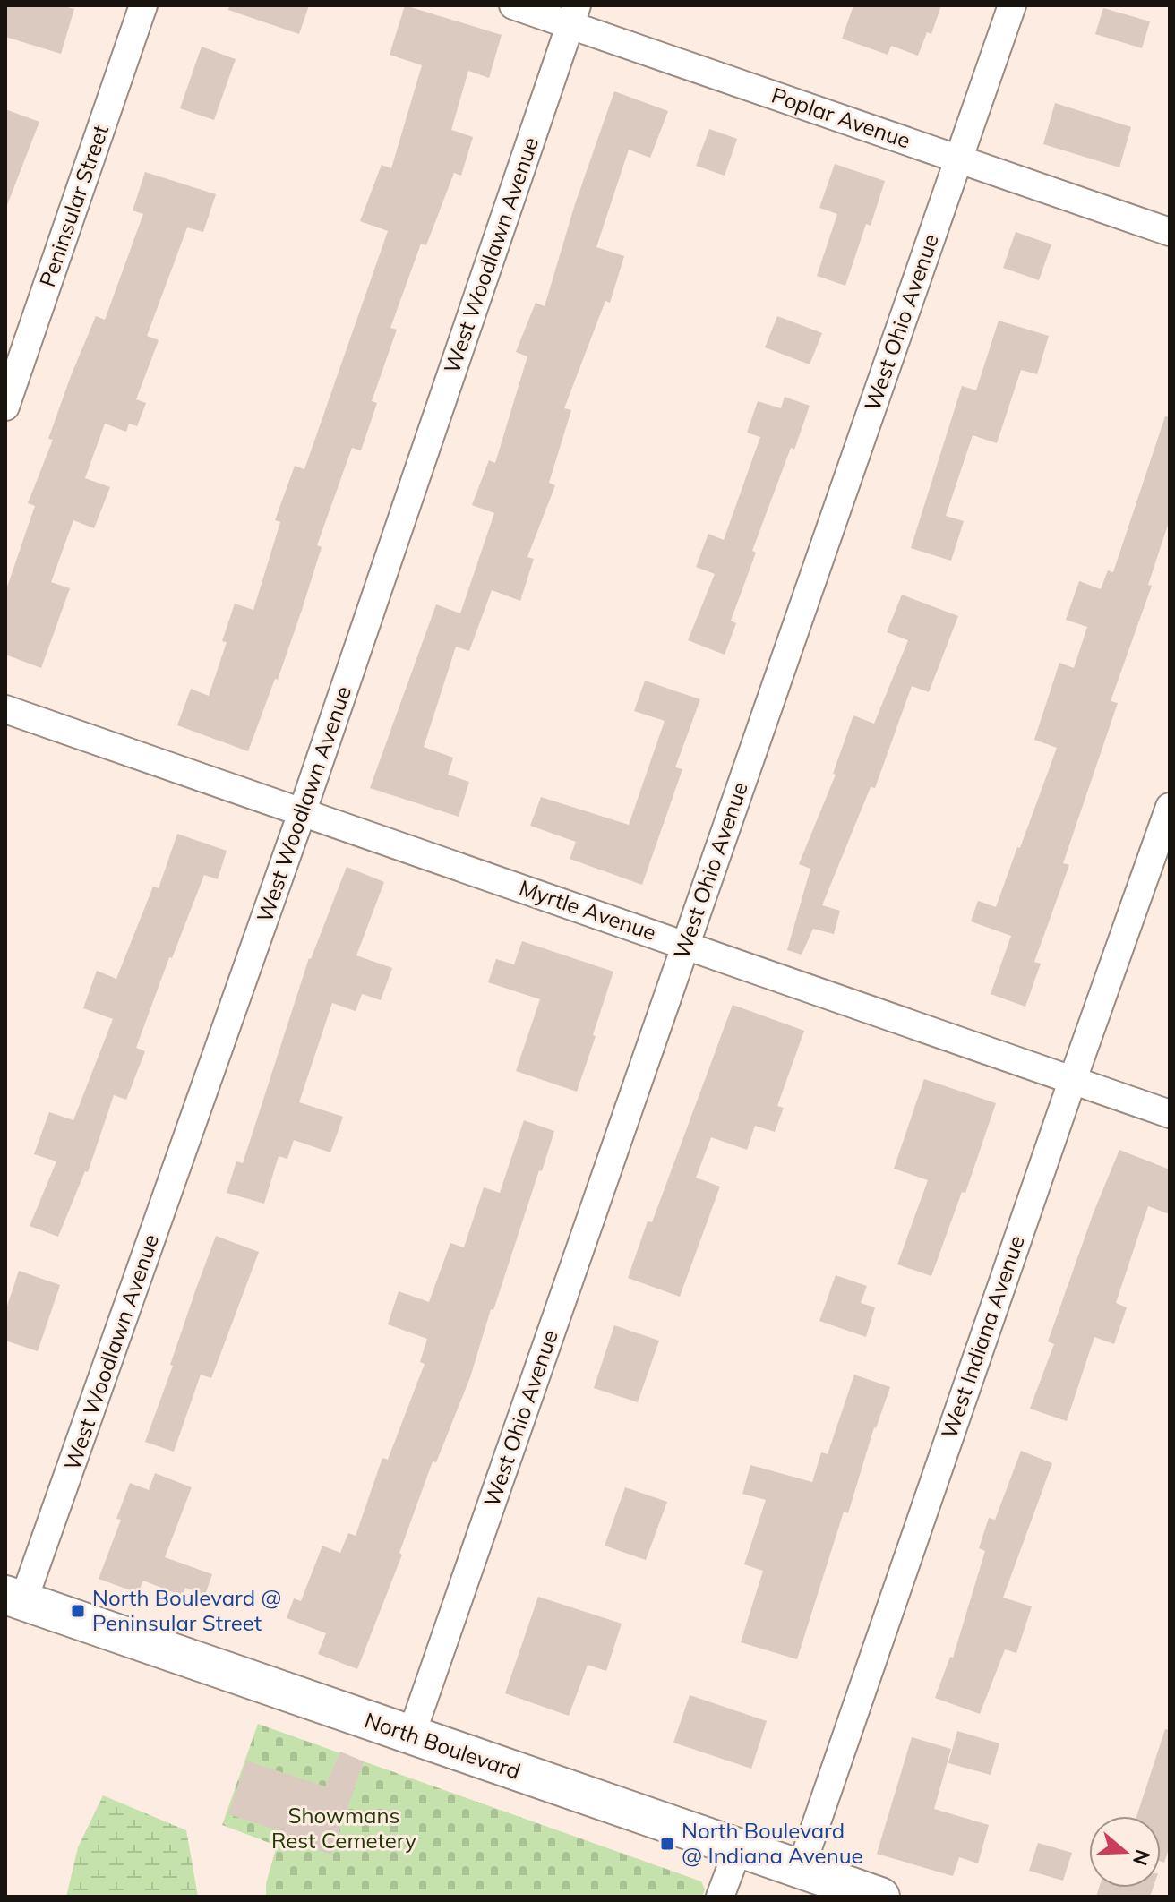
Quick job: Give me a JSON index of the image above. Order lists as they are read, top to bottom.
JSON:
{
  "streets": {
    "street": [
      "Poplar Avenue",
      "Peninsular Street",
      "West Woodlawn Avenue",
      "West Ohio Avenue",
      "Myrtle Avenue",
      "West Indiana Avenue",
      "North Boulevard"
    ]
  },
  "crossings": [
    ["Poplar Avenue", "West Woodlawn Avenue"],
    ["Poplar Avenue", "West Ohio Avenue"],
    ["West Woodlawn Avenue", "Myrtle Avenue"],
    ["West Woodlawn Avenue", "North Boulevard"],
    ["West Ohio Avenue", "Myrtle Avenue"],
    ["West Ohio Avenue", "North Boulevard"],
    ["Myrtle Avenue", "West Indiana Avenue"],
    ["West Indiana Avenue", "North Boulevard"]
  ],
  "parks": ["Showmans Rest Cemetery"],
  "places": {
    "transit": ["North Boulevard @ Peninsular Street", "North Boulevard @ Indiana Avenue"]
  },
  "north": "right"
}
